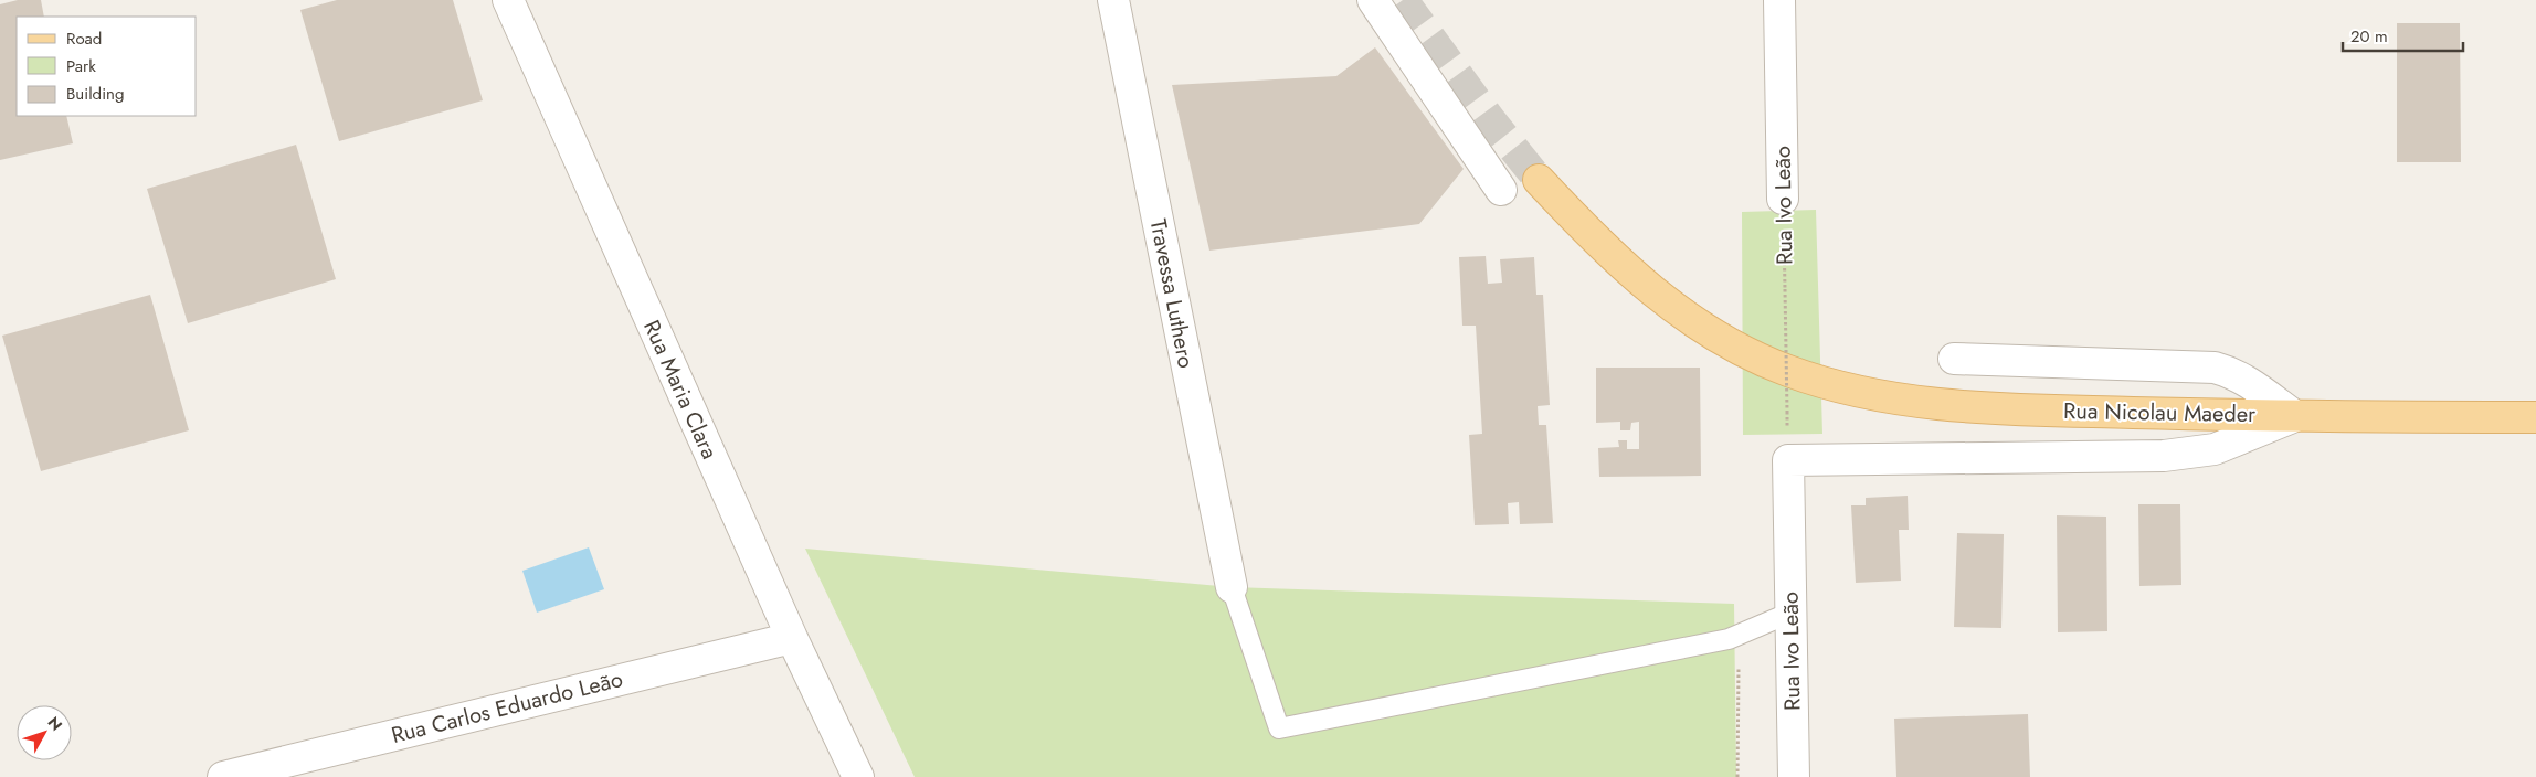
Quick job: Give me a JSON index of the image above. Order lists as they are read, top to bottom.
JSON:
{
  "streets": {
    "main road": ["Rua Nicolau Maeder"],
    "street": [
      "Rua Ivo Leão",
      "Travessa Luthero",
      "Rua Maria Clara",
      "Rua Carlos Eduardo Leão"
    ]
  },
  "crossings": [
    ["Rua Ivo Leão", "Rua Nicolau Maeder"],
    ["Rua Maria Clara", "Rua Carlos Eduardo Leão"]
  ],
  "legend": ["Road", "Park", "Building"],
  "scale_bar": "20 m",
  "north": "top right"
}
